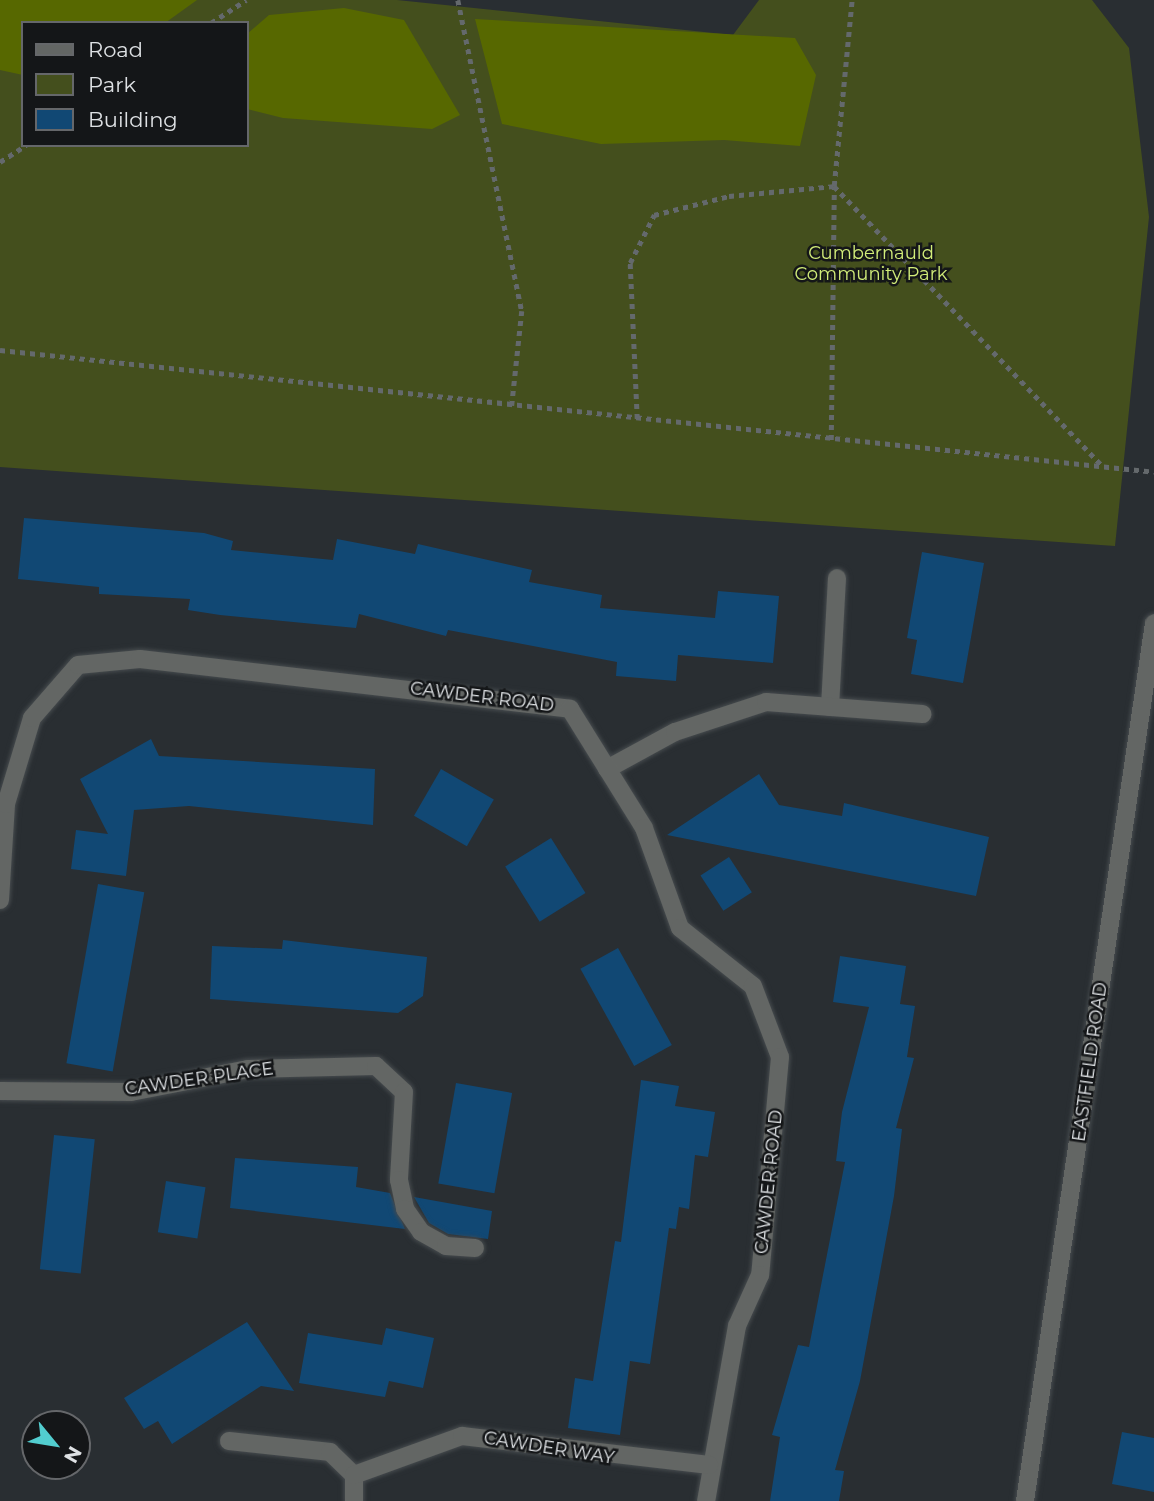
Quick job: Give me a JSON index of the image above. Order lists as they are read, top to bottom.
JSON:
{
  "streets": {
    "street": [
      "CAWDER ROAD",
      "EASTFIELD ROAD",
      "CAWDER PLACE",
      "CAWDER WAY"
    ]
  },
  "crossings": [
    ["CAWDER ROAD", "CAWDER WAY"]
  ],
  "parks": ["Cumbernauld Community Park"],
  "legend": ["Road", "Park", "Building"],
  "north": "bottom right"
}
